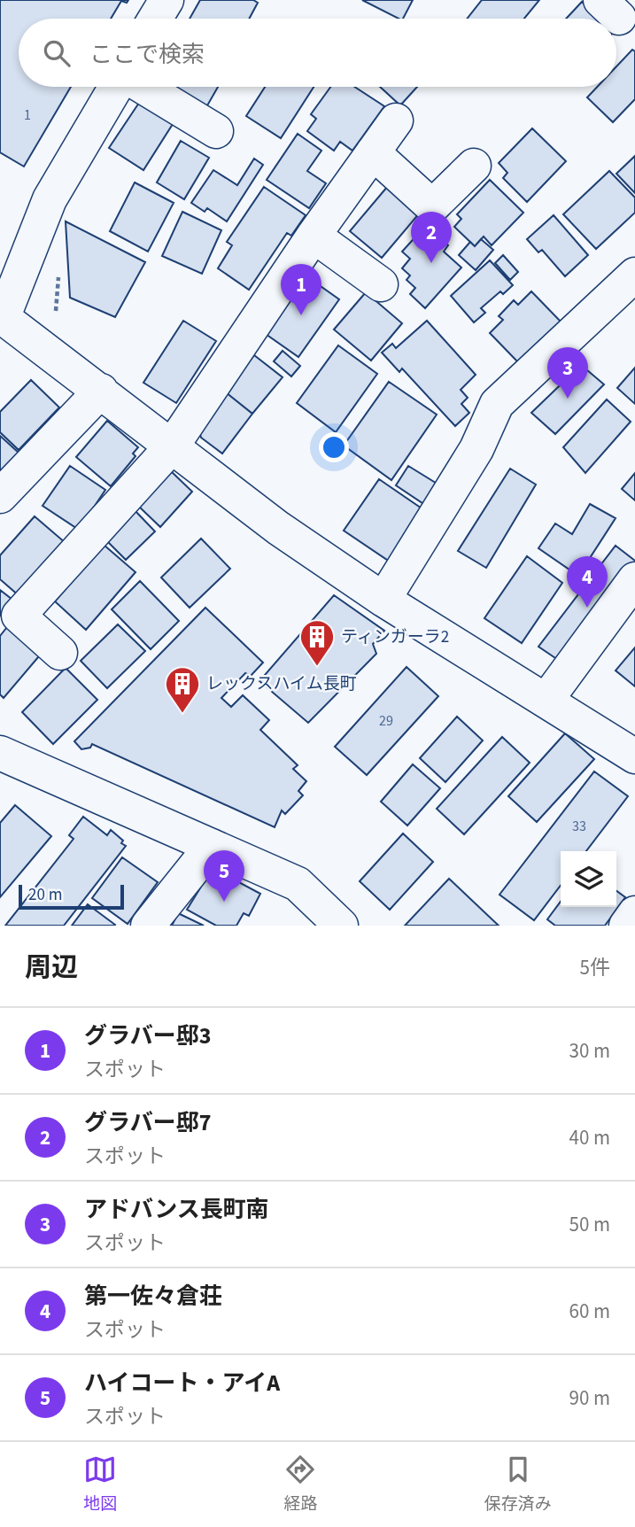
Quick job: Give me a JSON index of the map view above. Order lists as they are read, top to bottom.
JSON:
{
  "places": {
    "building": ["ティンガーラ2", "レックスハイム長町"]
  },
  "house_numbers": ["1", "29", "33"],
  "scale_bar": "20 m",
  "page": {
    "search": "ここで検索",
    "pins": [
      "2",
      "1",
      "3",
      "4",
      "5"
    ],
    "scale": "20 m",
    "heading": ["周辺", "5件"],
    "list": [
      {
        "mark": "1",
        "name": "グラバー邸3",
        "note": "スポット",
        "value": "30 m"
      },
      {
        "mark": "2",
        "name": "グラバー邸7",
        "note": "スポット",
        "value": "40 m"
      },
      {
        "mark": "3",
        "name": "アドバンス長町南",
        "note": "スポット",
        "value": "50 m"
      },
      {
        "mark": "4",
        "name": "第一佐々倉荘",
        "note": "スポット",
        "value": "60 m"
      },
      {
        "mark": "5",
        "name": "ハイコート・アイA",
        "note": "スポット",
        "value": "90 m"
      }
    ],
    "nav": ["地図", "経路", "保存済み"]
  }
}
